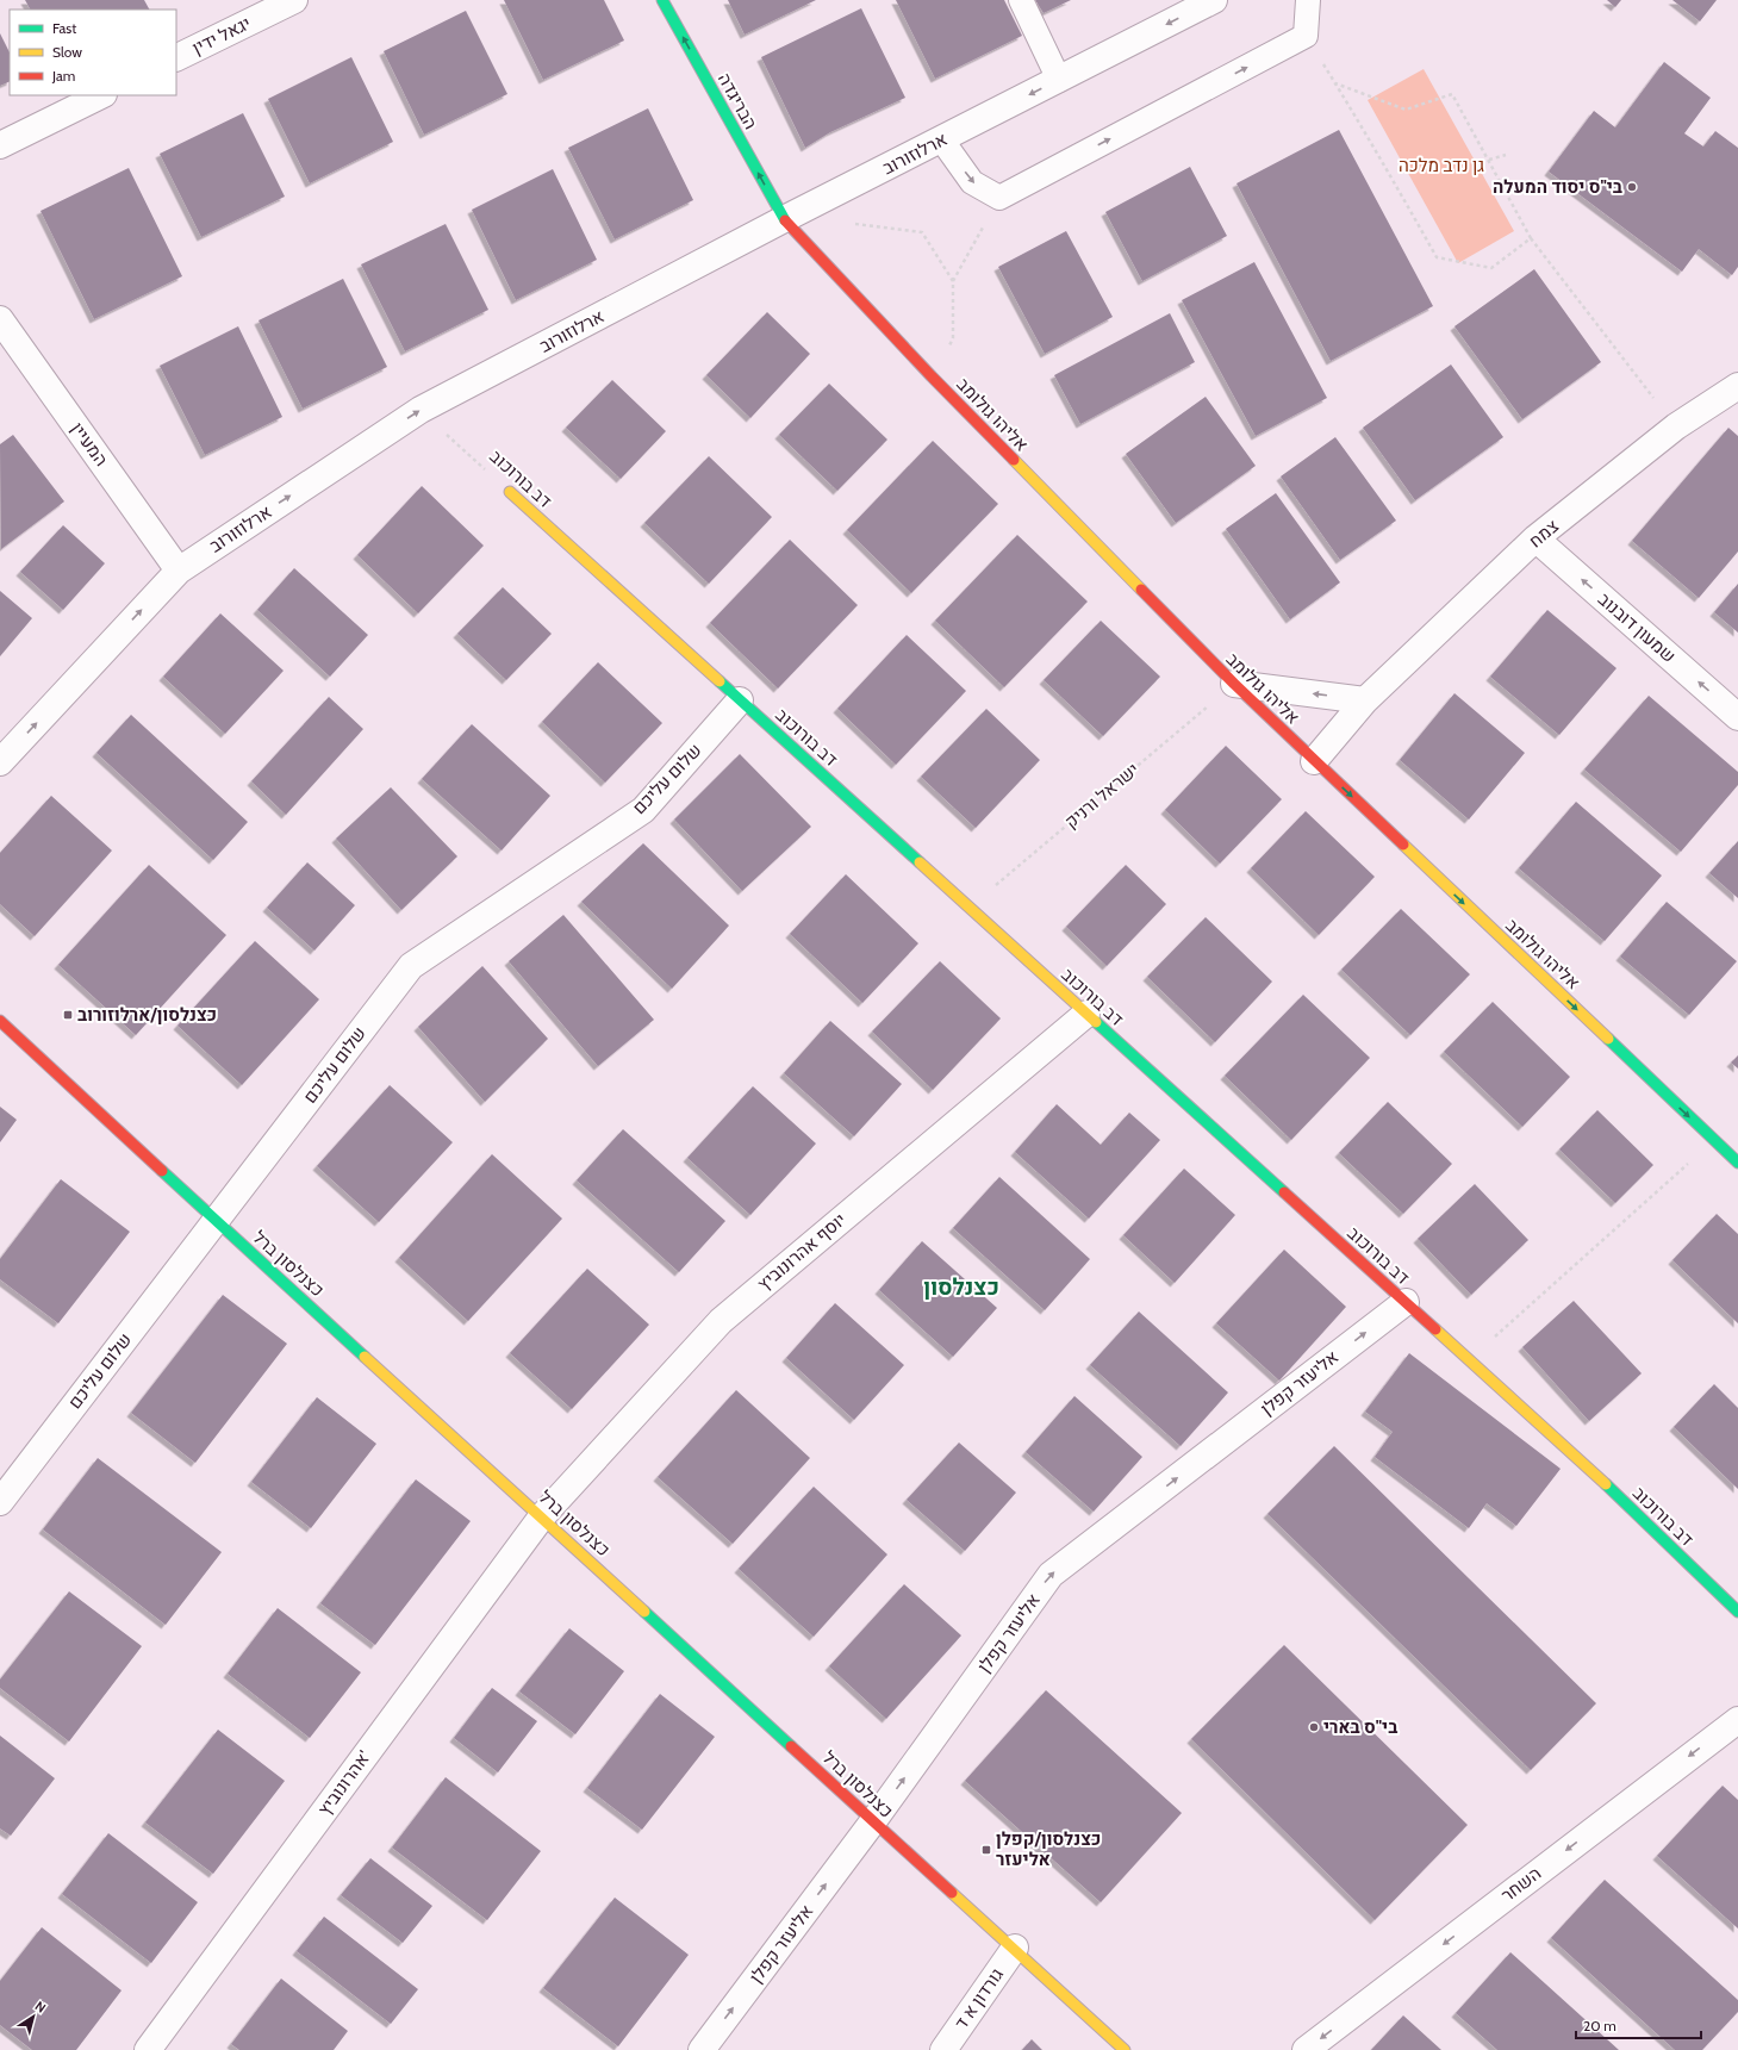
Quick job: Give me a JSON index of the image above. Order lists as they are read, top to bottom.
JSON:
{
  "streets": {
    "street": [
      "יגאל ידין",
      "הבריגדה",
      "ארלוזורוב",
      "אליהו גולומב",
      "המעיין",
      "דב בורוכוב",
      "צמח",
      "שמעון דובנוב",
      "שלום עליכם",
      "יוסף אהרונוביץ",
      "כצנלסון ברל",
      "אליעזר קפלן",
      "אהרונוביץ'",
      "השחר",
      "גורדון א ד"
    ],
    "path": ["ישראל ורניק"]
  },
  "crossings": [
    ["הבריגדה", "ארלוזורוב"],
    ["הבריגדה", "אליהו גולומב"],
    ["ארלוזורוב", "אליהו גולומב"],
    ["ארלוזורוב", "המעיין"],
    ["ארלוזורוב", "דב בורוכוב"],
    ["אליהו גולומב", "צמח"],
    ["אליהו גולומב", "ישראל ורניק"],
    ["דב בורוכוב", "שלום עליכם"],
    ["דב בורוכוב", "ישראל ורניק"],
    ["דב בורוכוב", "יוסף אהרונוביץ"],
    ["דב בורוכוב", "אליעזר קפלן"],
    ["צמח", "שמעון דובנוב"],
    ["שלום עליכם", "כצנלסון ברל"],
    ["יוסף אהרונוביץ", "כצנלסון ברל"],
    ["יוסף אהרונוביץ", "אהרונוביץ'"],
    ["כצנלסון ברל", "אליעזר קפלן"],
    ["כצנלסון ברל", "אהרונוביץ'"],
    ["כצנלסון ברל", "גורדון א ד"]
  ],
  "one_way": [
    "הבריגדה",
    "אליהו גולומב",
    "שמעון דובנוב",
    "אליעזר קפלן",
    "השחר"
  ],
  "districts": ["כצנלסון"],
  "parks": ["גן נדב מלכה"],
  "places": {
    "other": ["בי\"ס יסוד המעלה", "בי\"ס בארי"],
    "transit": ["כצנלסון/ארלוזורוב", "כצנלסון/קפלן אליעזר"]
  },
  "legend": ["Fast", "Slow", "Jam"],
  "scale_bar": "20 m",
  "north": "top right"
}
